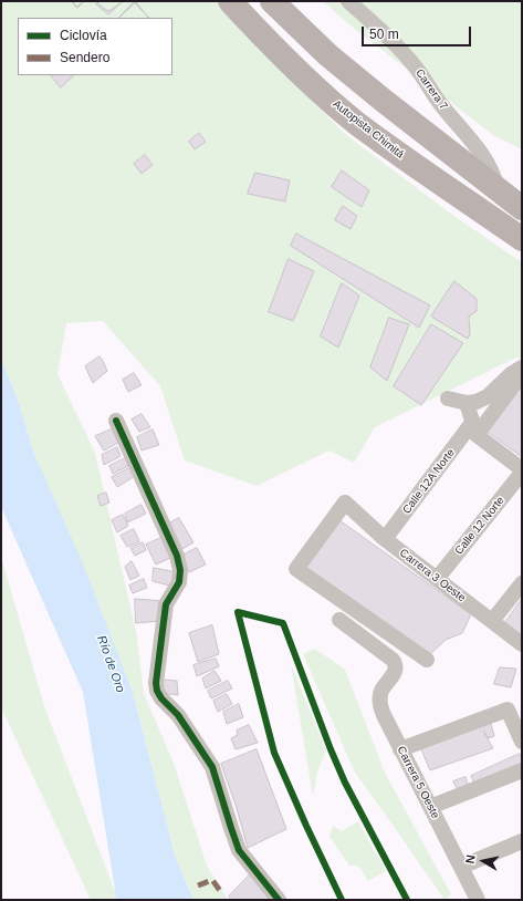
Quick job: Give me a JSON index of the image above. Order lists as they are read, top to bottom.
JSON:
{
  "streets": {
    "highway": ["Autopista Chimitá"],
    "street": [
      "Carrera 7",
      "Calle 12A Norte",
      "Calle 12 Norte",
      "Carrera 3 Oeste",
      "Carrera 5 Oeste"
    ]
  },
  "crossings": [
    ["Calle 12A Norte", "Carrera 3 Oeste"],
    ["Calle 12 Norte", "Carrera 3 Oeste"]
  ],
  "water": ["Río de Oro"],
  "legend": ["Ciclovía", "Sendero"],
  "scale_bar": "50 m",
  "north": "left"
}
